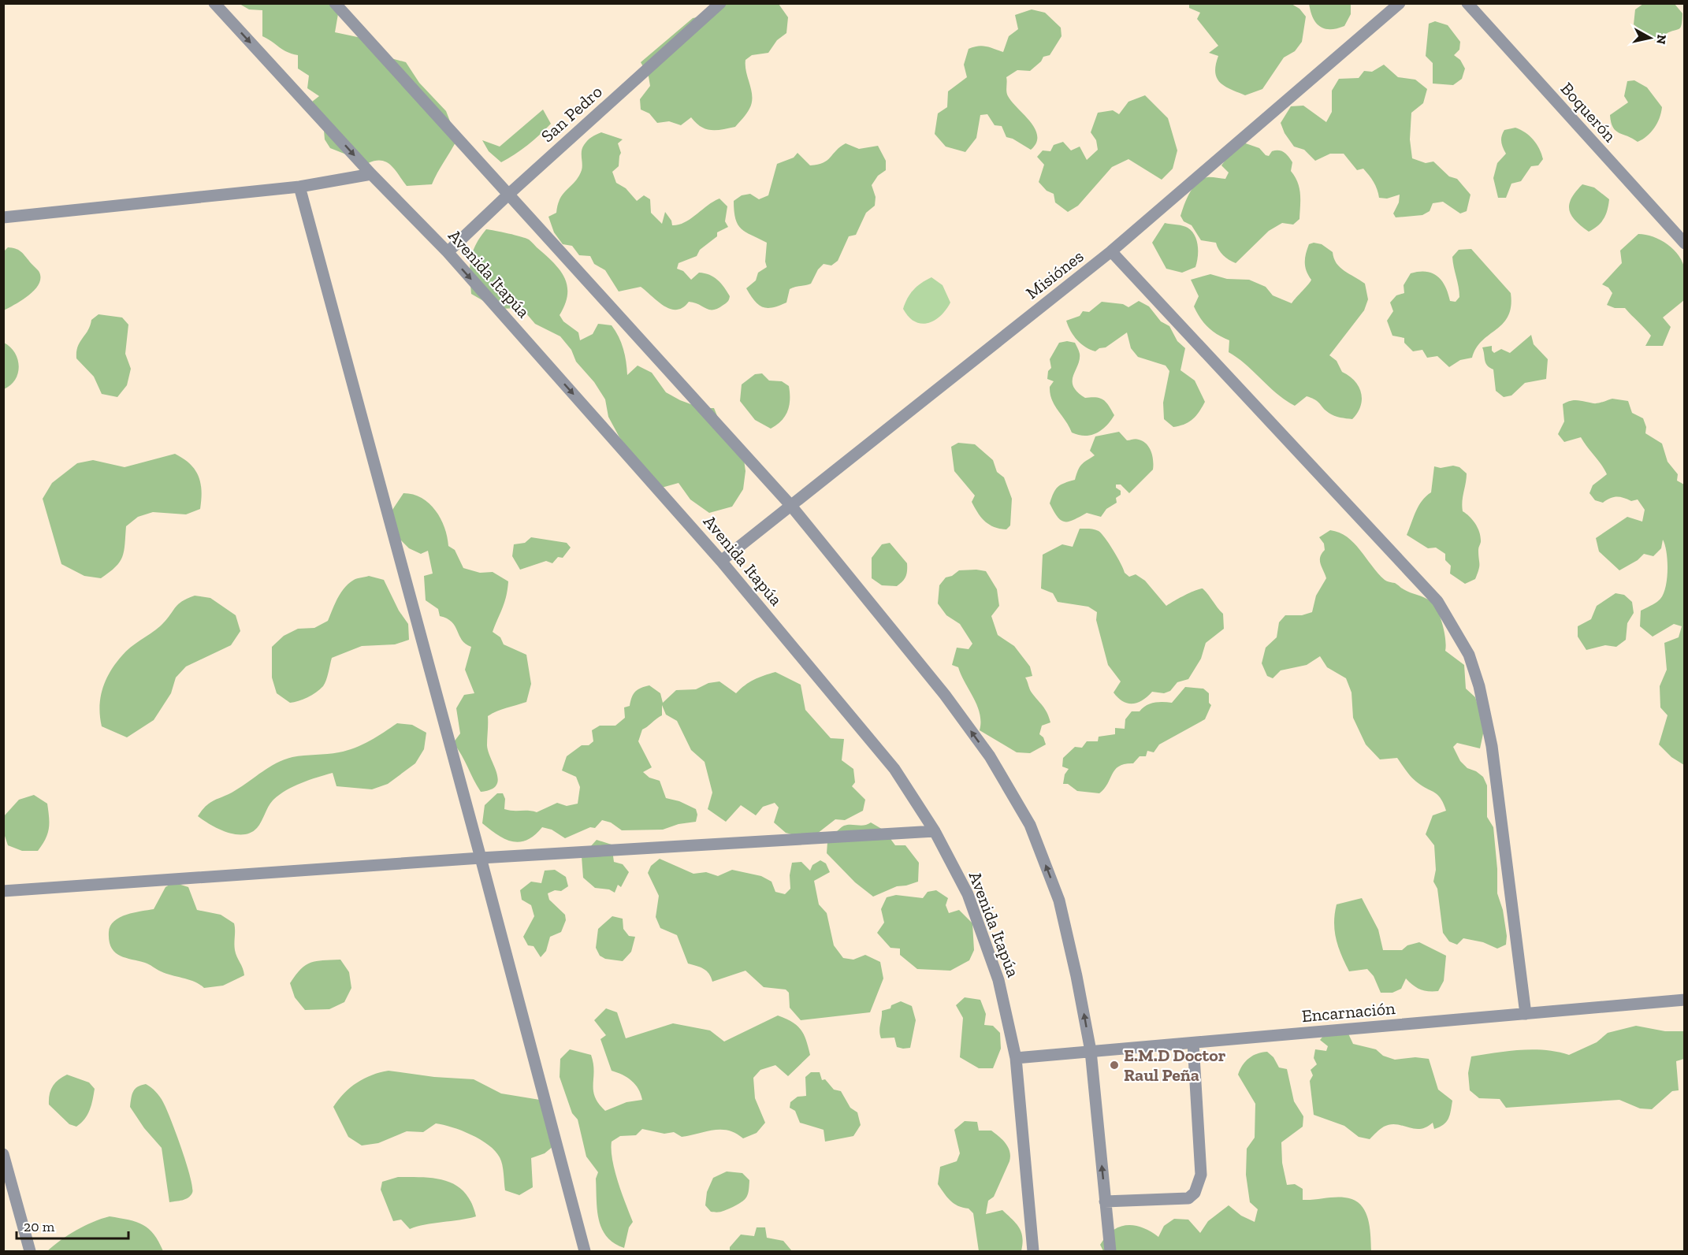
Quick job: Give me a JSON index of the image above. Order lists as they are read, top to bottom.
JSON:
{
  "streets": {
    "street": [
      "Boquerón",
      "San Pedro",
      "Avenida Itapúa",
      "Misiónes",
      "Encarnación"
    ]
  },
  "crossings": [
    ["San Pedro", "Avenida Itapúa"],
    ["Avenida Itapúa", "Misiónes"],
    ["Avenida Itapúa", "Encarnación"]
  ],
  "places": ["E.M.D Doctor Raul Peña"],
  "scale_bar": "20 m",
  "north": "right"
}
